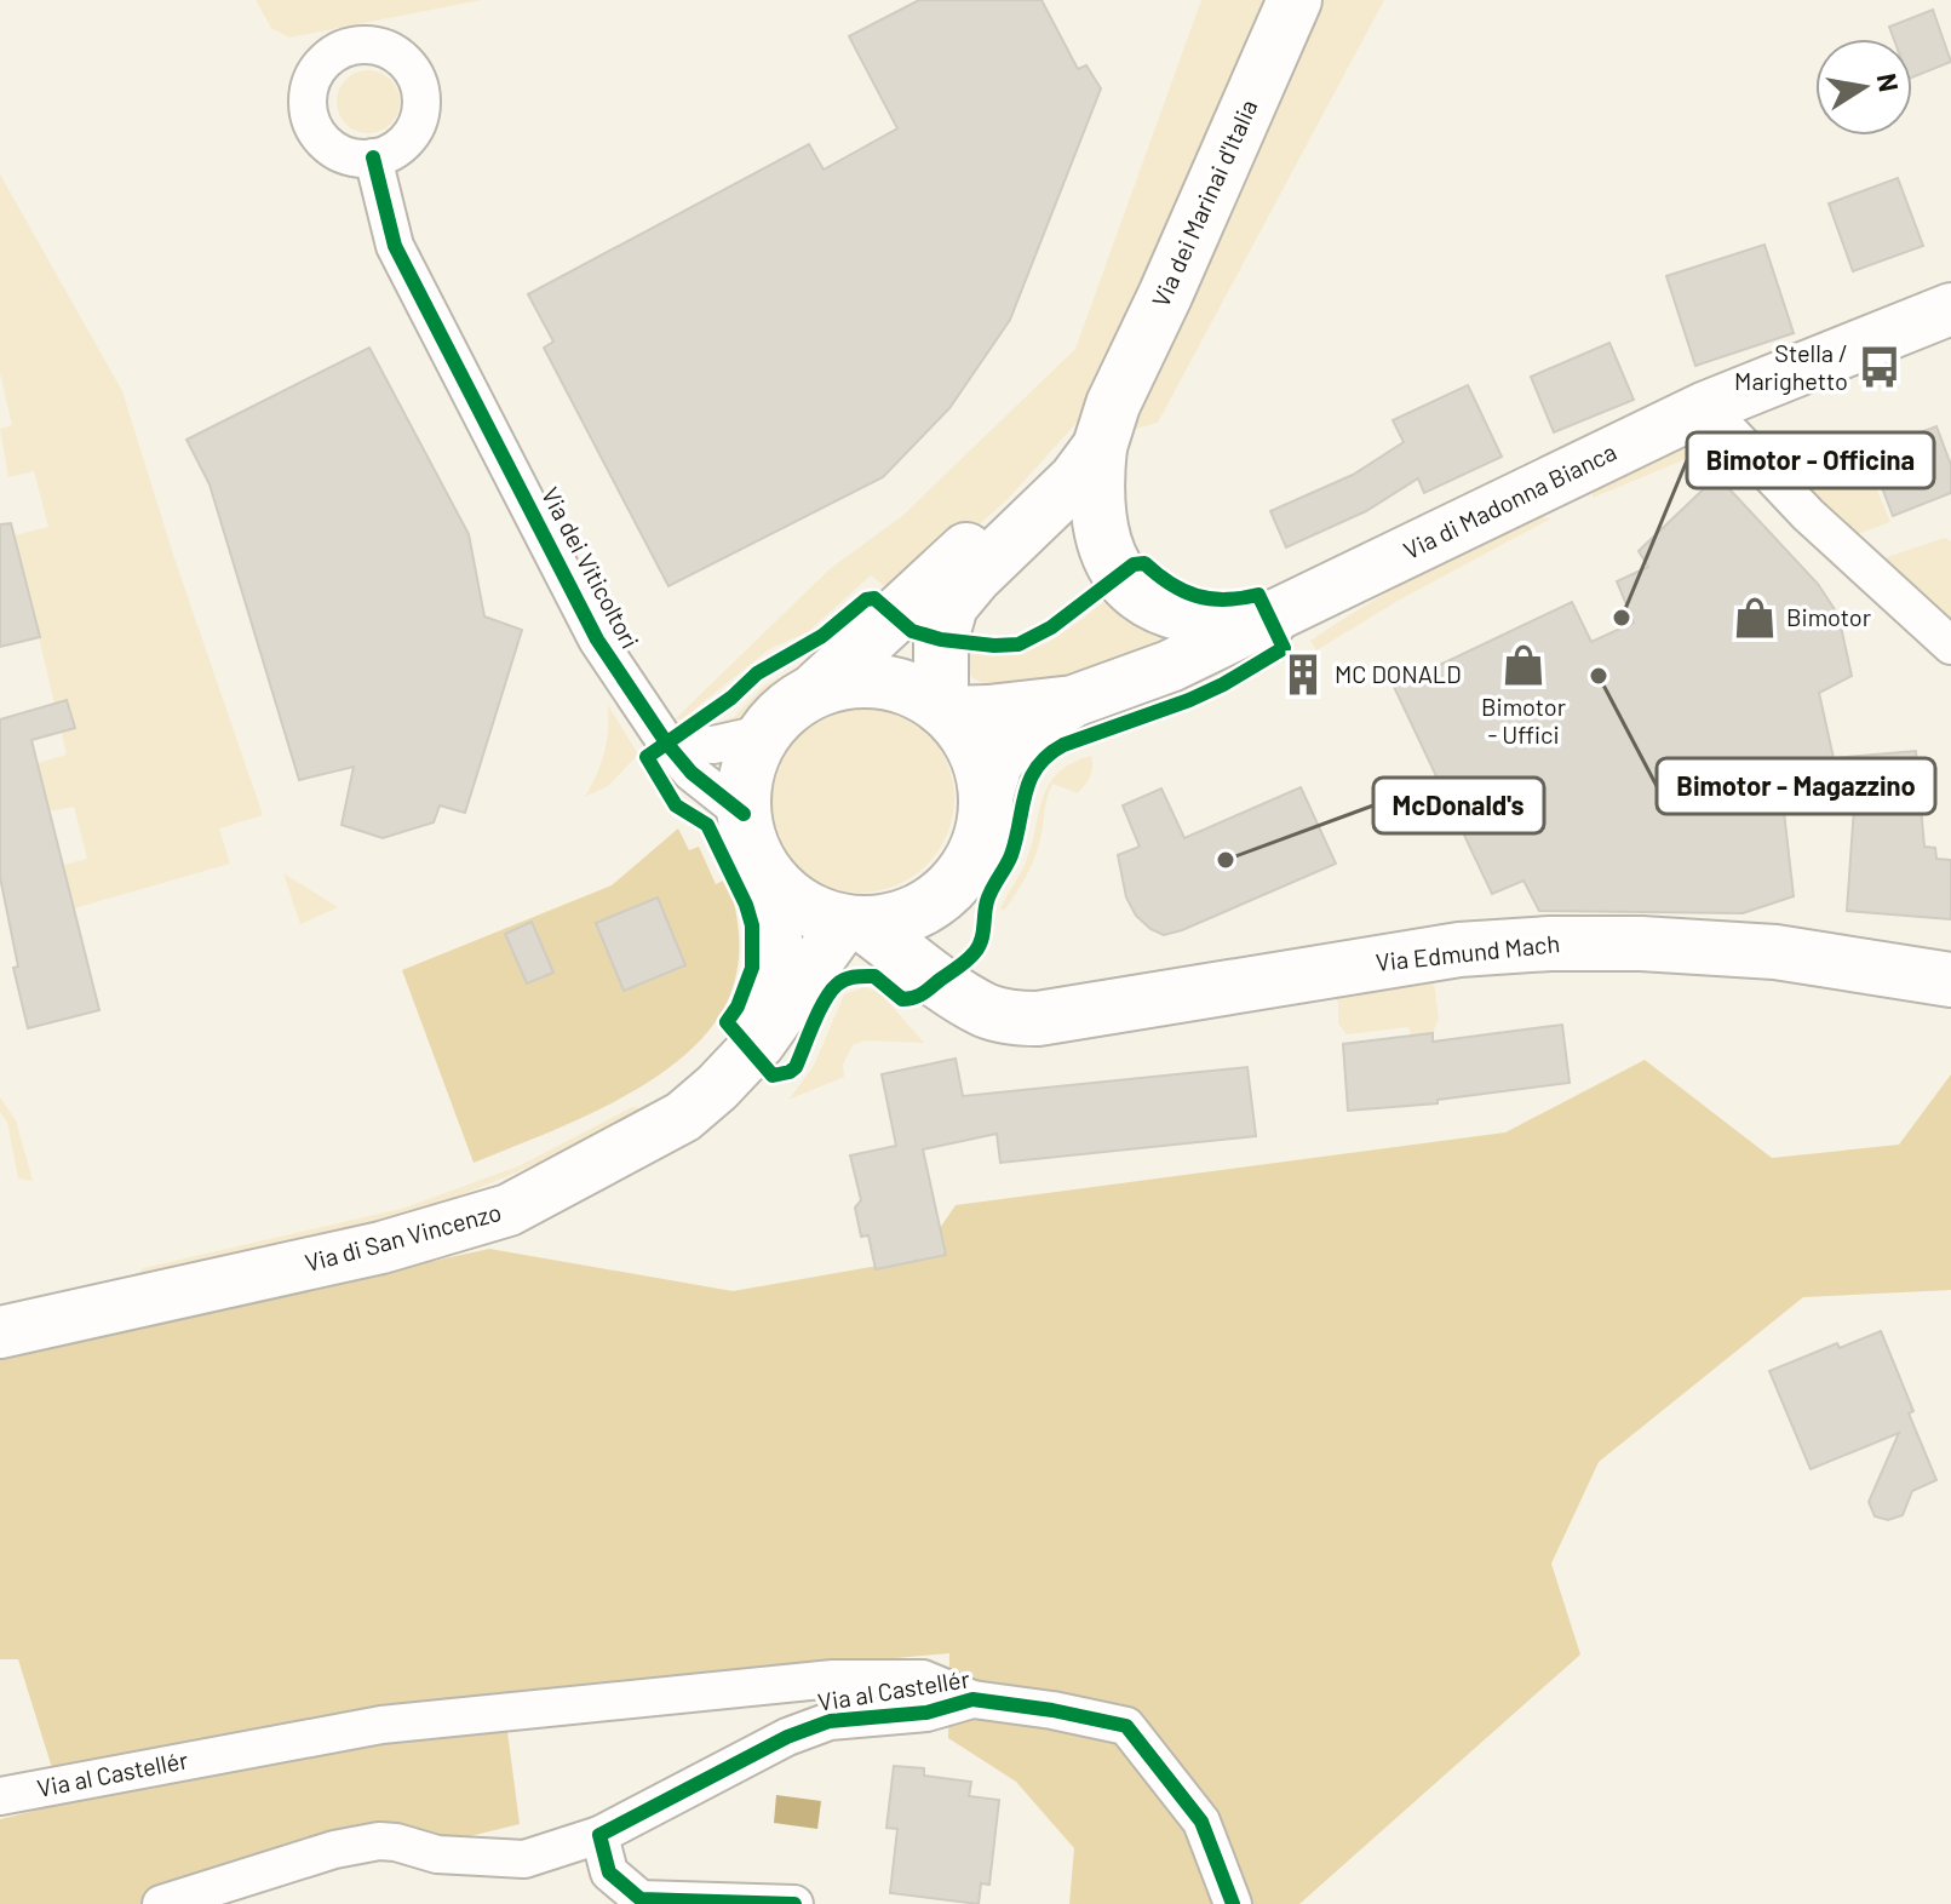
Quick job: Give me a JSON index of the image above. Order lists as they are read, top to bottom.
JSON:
{
  "streets": {
    "main road": [
      "Via dei Marinai d'Italia",
      "Via di Madonna Bianca",
      "Via Edmund Mach",
      "Via di San Vincenzo"
    ],
    "street": ["Via dei Viticoltori", "Via al Castellér"]
  },
  "crossings": [
    ["Via dei Marinai d'Italia", "Via di Madonna Bianca"],
    ["Via dei Marinai d'Italia", "Via dei Viticoltori"],
    ["Via dei Marinai d'Italia", "Via Edmund Mach"],
    ["Via dei Marinai d'Italia", "Via di San Vincenzo"],
    ["Via di Madonna Bianca", "Via dei Viticoltori"],
    ["Via di Madonna Bianca", "Via Edmund Mach"],
    ["Via di Madonna Bianca", "Via di San Vincenzo"],
    ["Via dei Viticoltori", "Via Edmund Mach"],
    ["Via dei Viticoltori", "Via di San Vincenzo"],
    ["Via Edmund Mach", "Via di San Vincenzo"]
  ],
  "places": {
    "bus stop": ["Stella / Marighetto"],
    "other": ["Bimotor - Officina", "Bimotor - Magazzino", "McDonald's"],
    "shop": ["Bimotor", "Bimotor - Uffici"],
    "building": ["MC DONALD"]
  },
  "north": "right"
}
